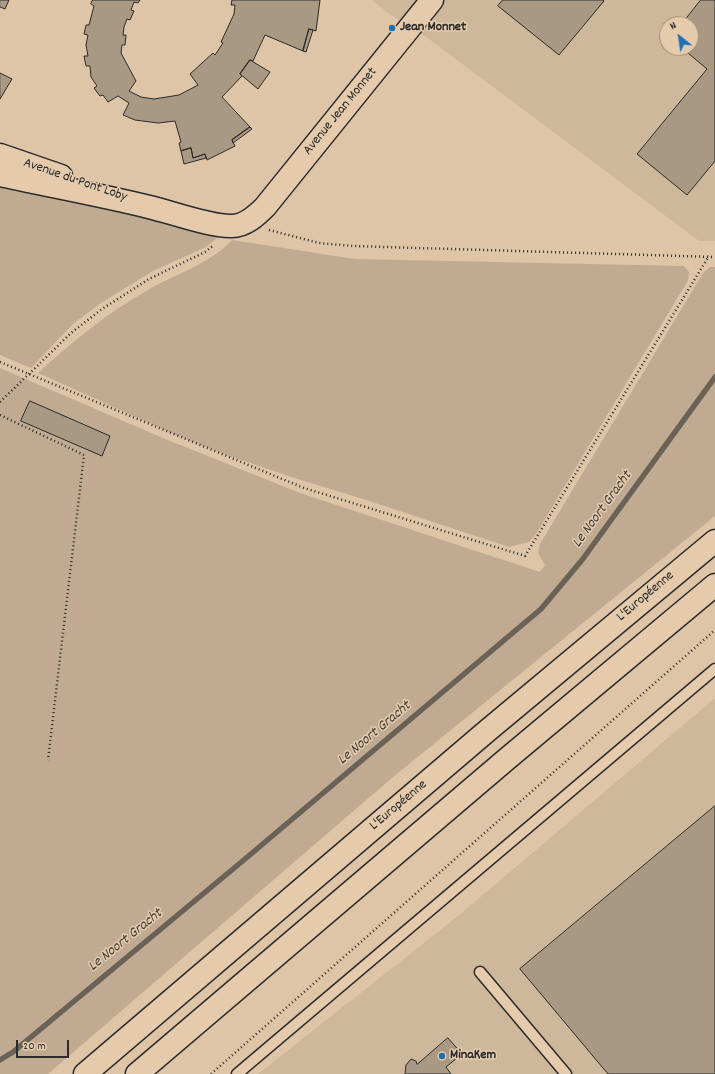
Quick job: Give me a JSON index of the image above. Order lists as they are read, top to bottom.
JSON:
{
  "streets": {
    "main road": ["Avenue Jean Monnet", "Avenue du Pont Loby", "L'Européenne"]
  },
  "crossings": [
    ["Avenue Jean Monnet", "Avenue du Pont Loby"]
  ],
  "water": ["Le Noort Gracht"],
  "places": ["Jean Monnet", "MinaKem"],
  "scale_bar": "20 m",
  "north": "top left"
}
